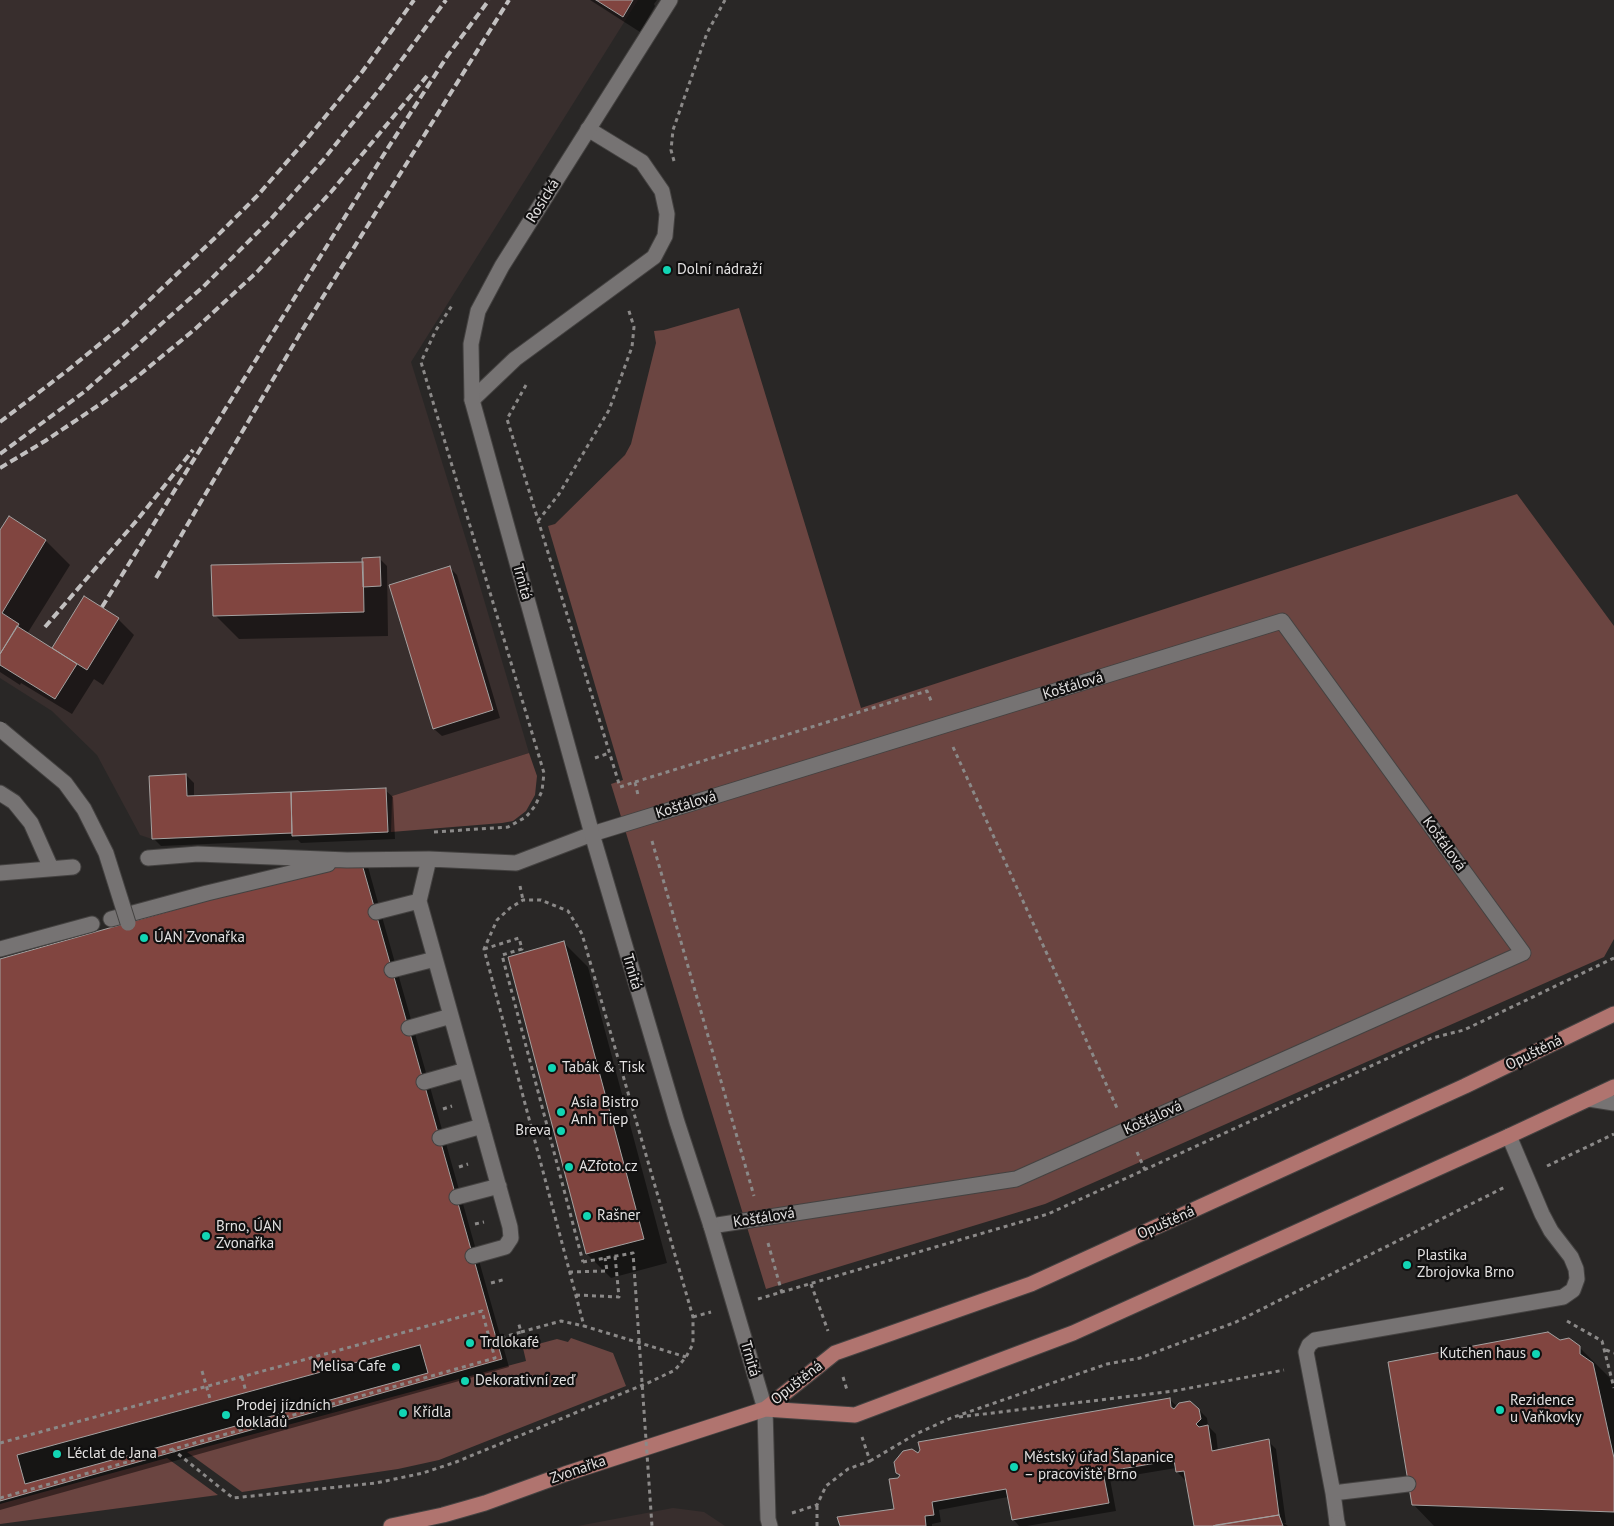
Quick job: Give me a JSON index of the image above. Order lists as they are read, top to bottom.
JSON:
{
  "streets": {
    "main road": ["Opuštěná", "Zvonařka"],
    "street": ["Rosická", "Trnitá", "Košťálová"]
  },
  "crossings": [
    ["Rosická", "Trnitá"],
    ["Trnitá", "Košťálová"],
    ["Trnitá", "Opuštěná"],
    ["Trnitá", "Zvonařka"],
    ["Opuštěná", "Zvonařka"]
  ],
  "places": [
    "Dolní nádraží",
    "ÚAN Zvonařka",
    "Tabák & Tisk",
    "Asia Bistro Anh Tiep",
    "Breva",
    "AZfoto.cz",
    "Rašner",
    "Brno, ÚAN Zvonařka",
    "Plastika Zbrojovka Brno",
    "Trdlokafé",
    "Kutchen haus",
    "Melisa Cafe",
    "Dekorativní zeď",
    "Rezidence u Vaňkovky",
    "Křídla",
    "Prodej jízdních dokladů",
    "L'éclat de Jana",
    "Městský úřad Šlapanice – pracoviště Brno"
  ]
}
